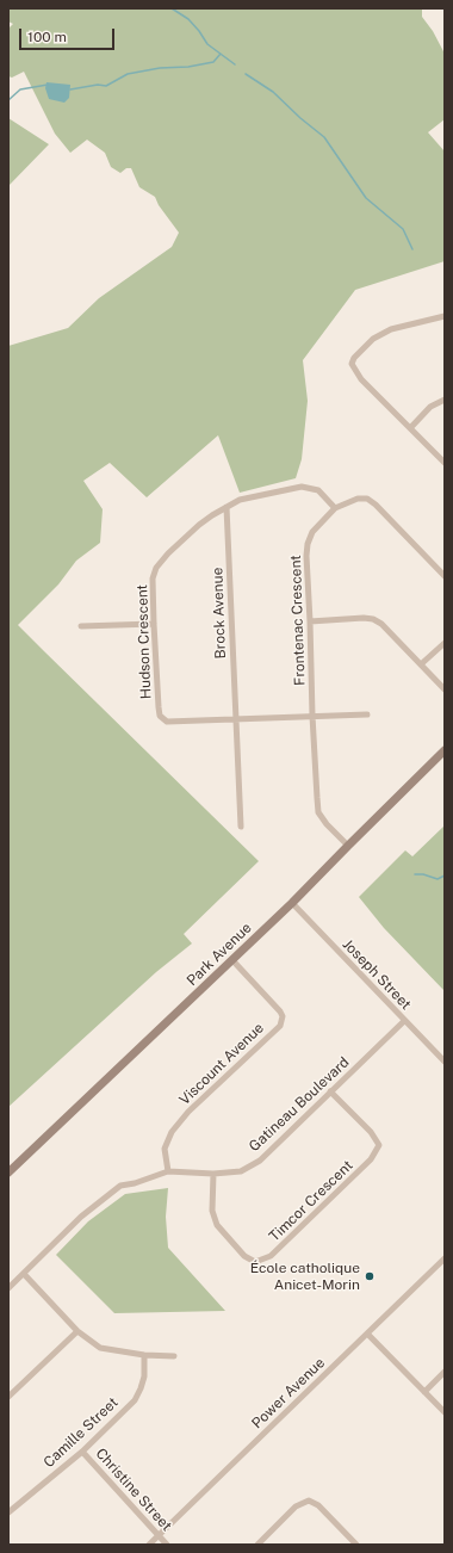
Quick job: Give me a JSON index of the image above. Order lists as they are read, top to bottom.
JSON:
{
  "streets": {
    "street": [
      "Brock Avenue",
      "Frontenac Crescent",
      "Hudson Crescent",
      "Park Avenue",
      "Joseph Street",
      "Viscount Avenue",
      "Gatineau Boulevard",
      "Timcor Crescent",
      "Power Avenue",
      "Camille Street",
      "Christine Street"
    ]
  },
  "crossings": [
    ["Brock Avenue", "Hudson Crescent"],
    ["Frontenac Crescent", "Hudson Crescent"],
    ["Frontenac Crescent", "Park Avenue"],
    ["Park Avenue", "Joseph Street"],
    ["Park Avenue", "Viscount Avenue"],
    ["Joseph Street", "Gatineau Boulevard"],
    ["Viscount Avenue", "Gatineau Boulevard"],
    ["Gatineau Boulevard", "Timcor Crescent"],
    ["Power Avenue", "Christine Street"],
    ["Camille Street", "Christine Street"]
  ],
  "places": ["École catholique Anicet-Morin"],
  "scale_bar": "100 m"
}
